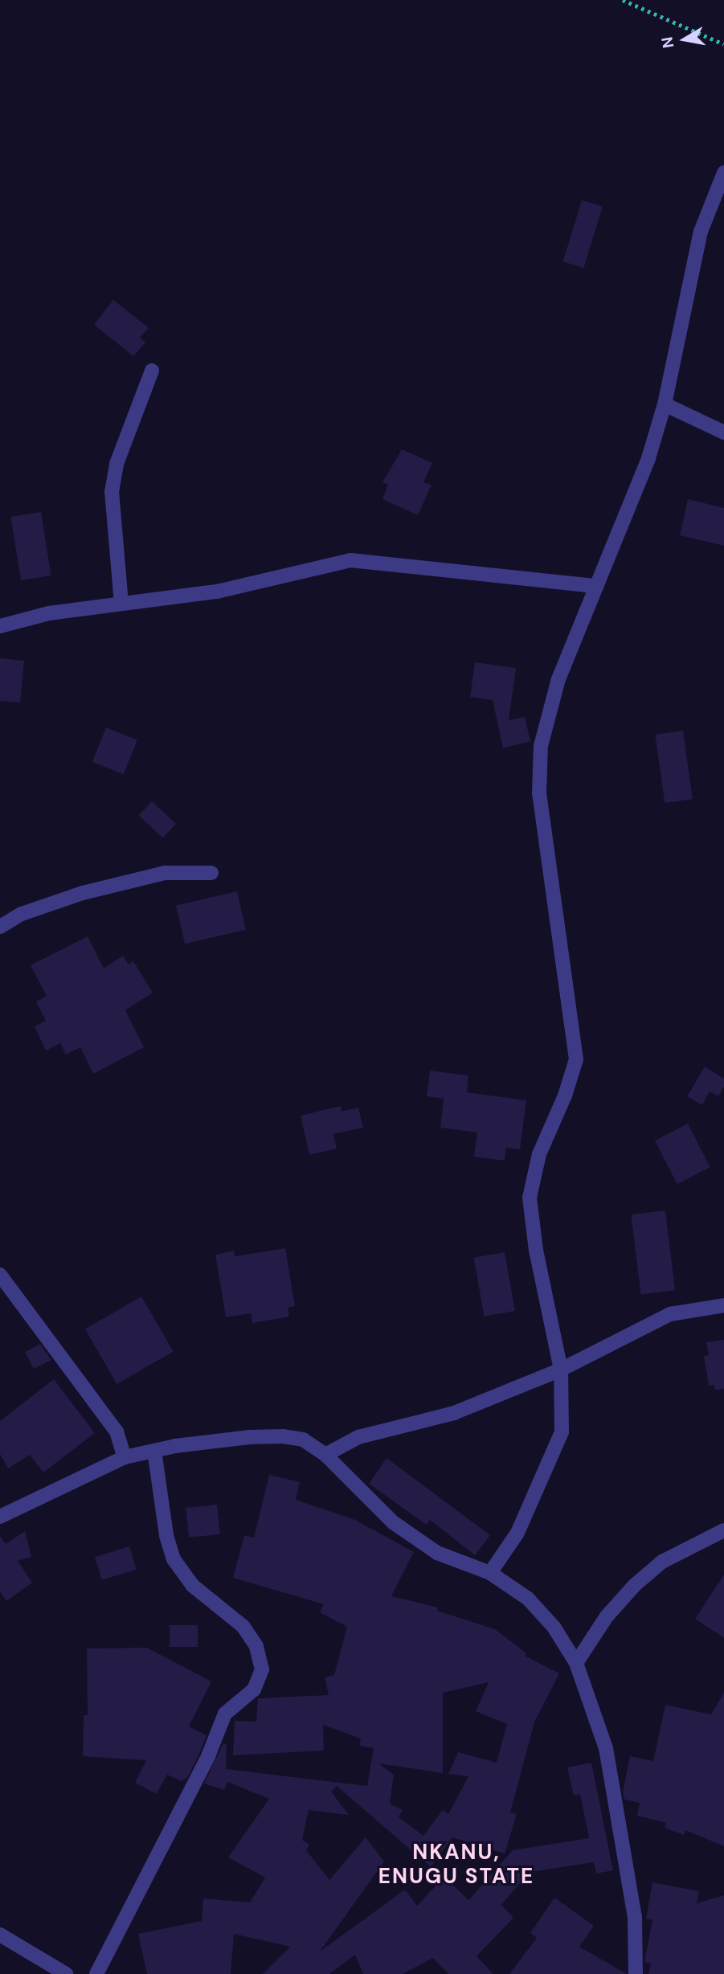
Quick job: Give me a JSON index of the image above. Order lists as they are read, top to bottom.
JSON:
{
  "districts": ["NKANU, ENUGU STATE"],
  "north": "left"
}
